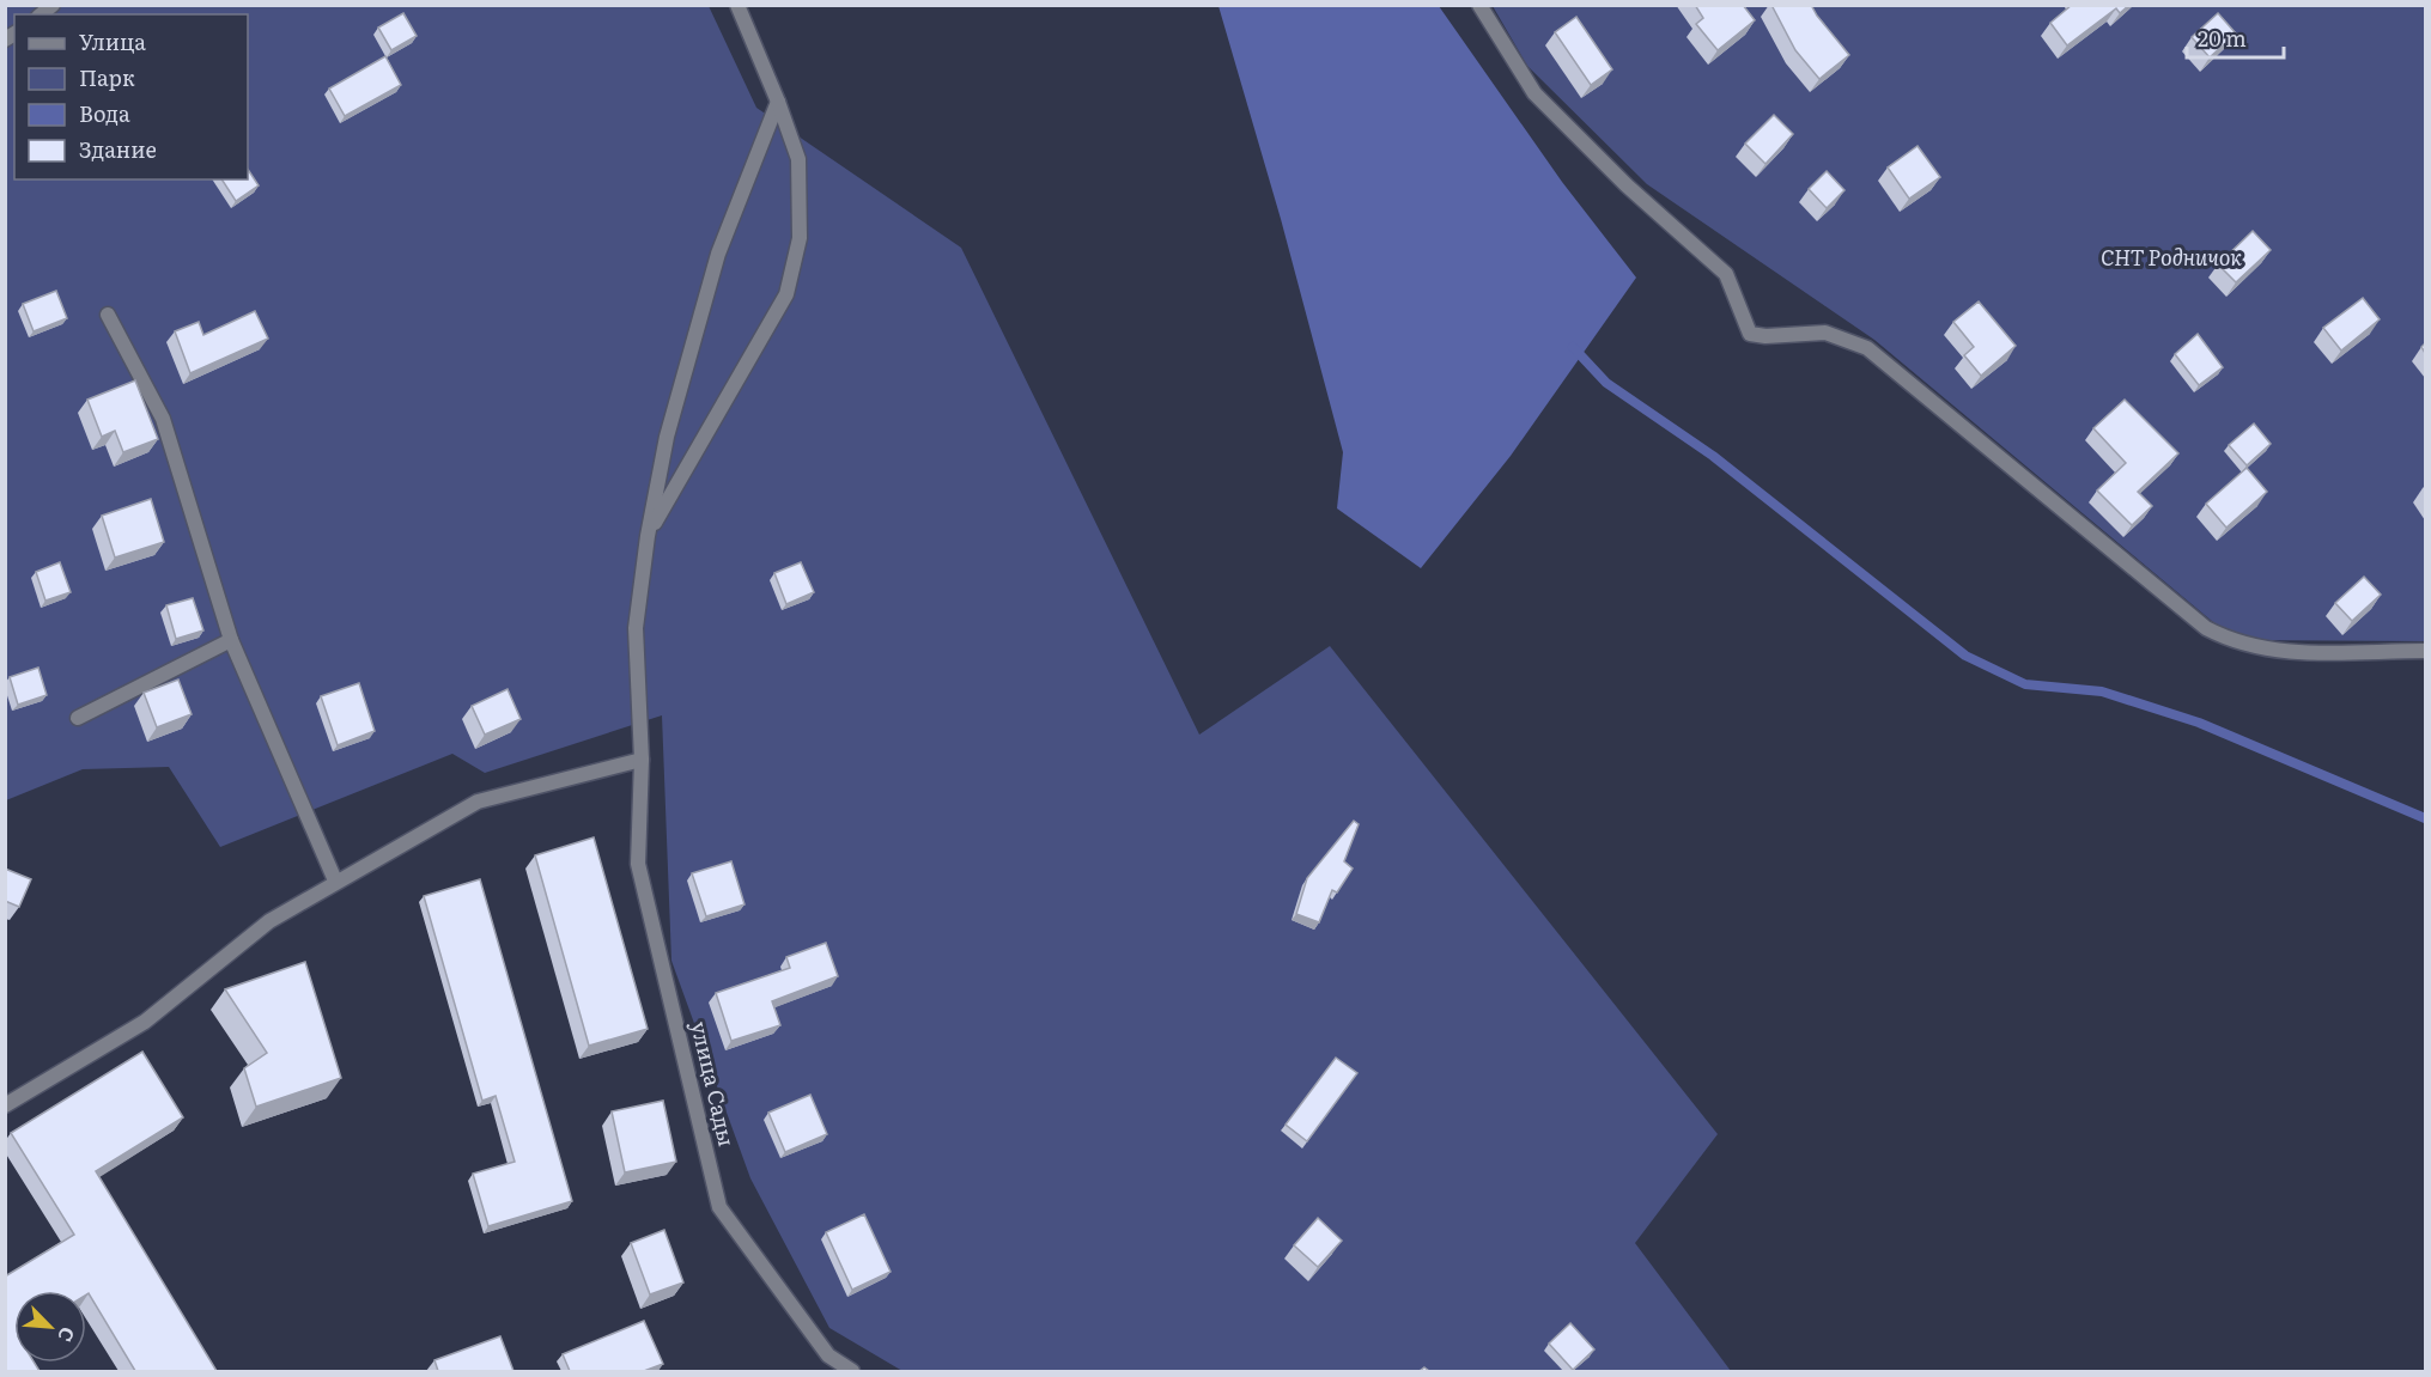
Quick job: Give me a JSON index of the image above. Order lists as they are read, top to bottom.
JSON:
{
  "streets": {
    "street": ["улица Сады"]
  },
  "parks": ["СНТ Родничок"],
  "legend": [
    "Улица",
    "Парк",
    "Вода",
    "Здание"
  ],
  "scale_bar": "20 m",
  "north": "bottom right"
}
